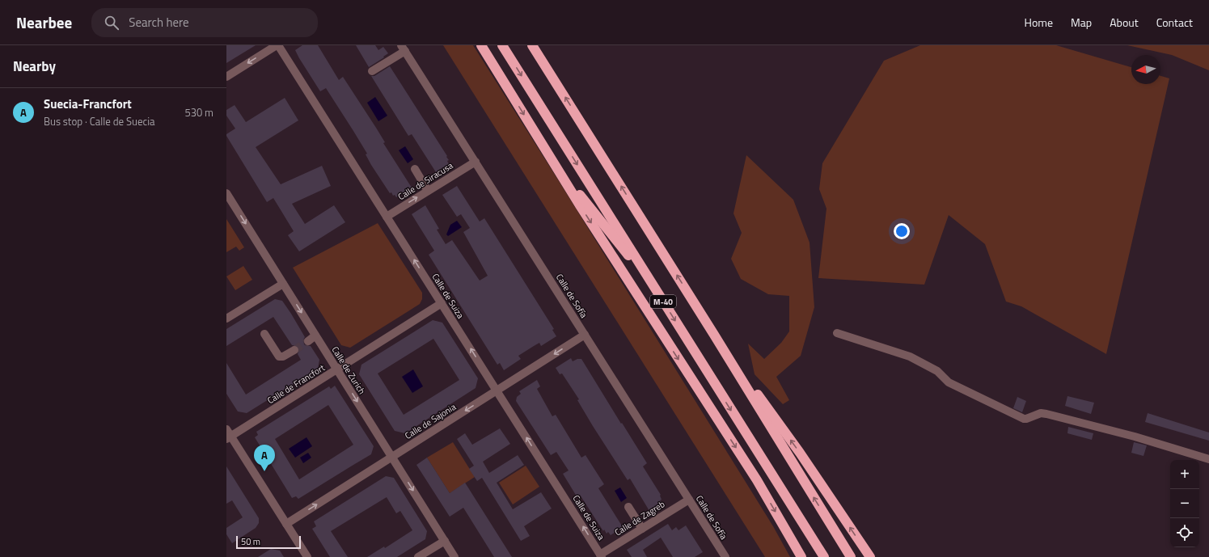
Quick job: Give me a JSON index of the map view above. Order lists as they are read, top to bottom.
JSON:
{
  "streets": {
    "highway": ["M-40"],
    "street": [
      "Calle de Siracusa",
      "Calle de Suiza",
      "Calle de Sofía",
      "Calle de Zurich",
      "Calle de Francfort",
      "Calle de Sajonia",
      "Calle de Zagreb"
    ]
  },
  "crossings": [
    ["Calle de Siracusa", "Calle de Suiza"],
    ["Calle de Siracusa", "Calle de Sofía"],
    ["Calle de Suiza", "Calle de Francfort"],
    ["Calle de Suiza", "Calle de Sajonia"],
    ["Calle de Suiza", "Calle de Zagreb"],
    ["Calle de Sofía", "Calle de Sajonia"],
    ["Calle de Sofía", "Calle de Zagreb"],
    ["Calle de Zurich", "Calle de Francfort"],
    ["Calle de Zurich", "Calle de Sajonia"]
  ],
  "one_way": ["Calle de Siracusa", "Calle de Suiza", "Calle de Zurich"],
  "scale_bar": "50 m",
  "north": "left",
  "page": {
    "header": "Nearbee",
    "search": "Search here",
    "nav": [
      "Home",
      "Map",
      "About",
      "Contact"
    ],
    "heading": "Nearby",
    "list": [
      {
        "mark": "A",
        "name": "Suecia-Francfort",
        "note": "Bus stop · Calle de Suecia",
        "value": "530 m"
      }
    ],
    "pins": "A",
    "map_buttons": ["+", "−"],
    "scale": "50 m"
  }
}
